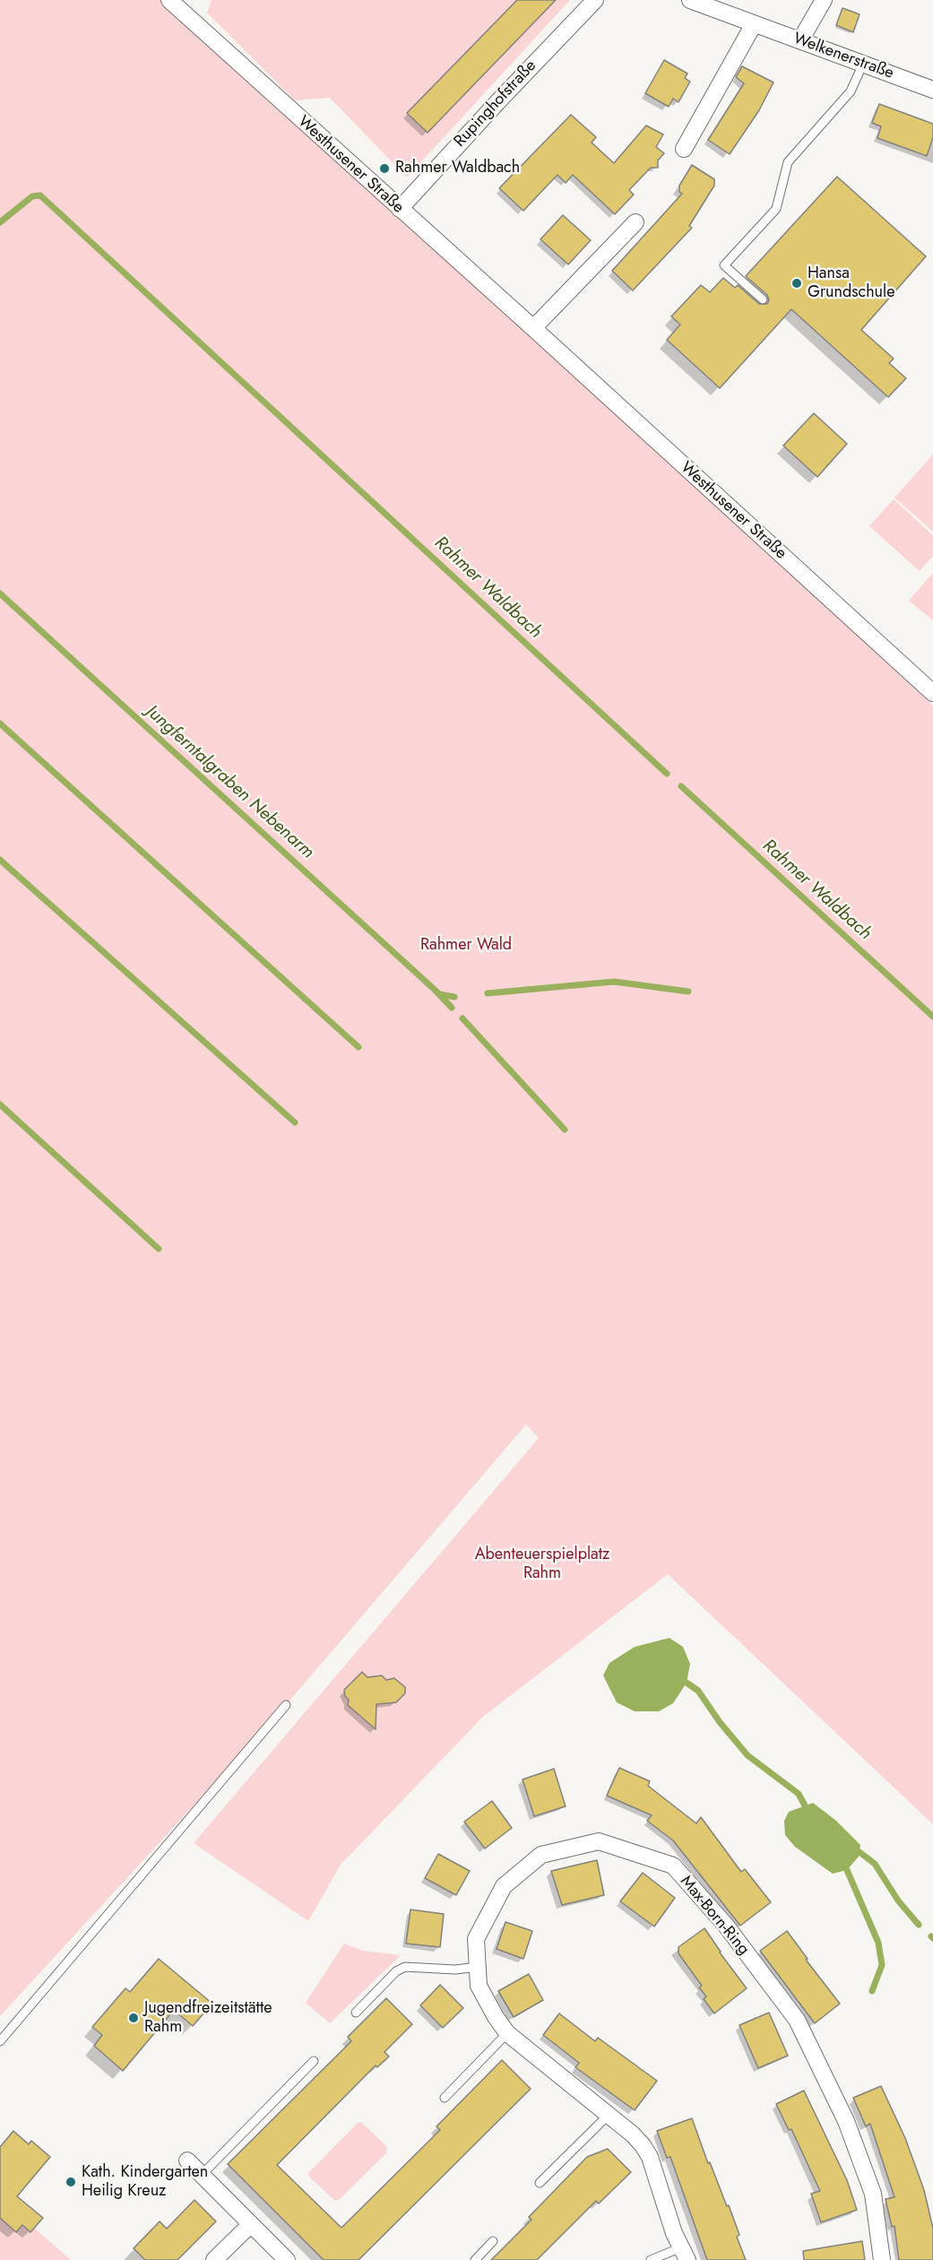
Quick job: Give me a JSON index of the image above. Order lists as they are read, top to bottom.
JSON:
{
  "streets": {
    "street": [
      "Welkenerstraße",
      "Rupinghofstraße",
      "Westhusener Straße",
      "Max-Born-Ring"
    ]
  },
  "crossings": [
    ["Rupinghofstraße", "Westhusener Straße"]
  ],
  "water": ["Rahmer Waldbach", "Jungferntalgraben Nebenarm"],
  "parks": ["Rahmer Wald", "Abenteuerspielplatz Rahm"],
  "places": [
    "Rahmer Waldbach",
    "Hansa Grundschule",
    "Jugendfreizeitstätte Rahm",
    "Kath. Kindergarten Heilig Kreuz"
  ]
}
